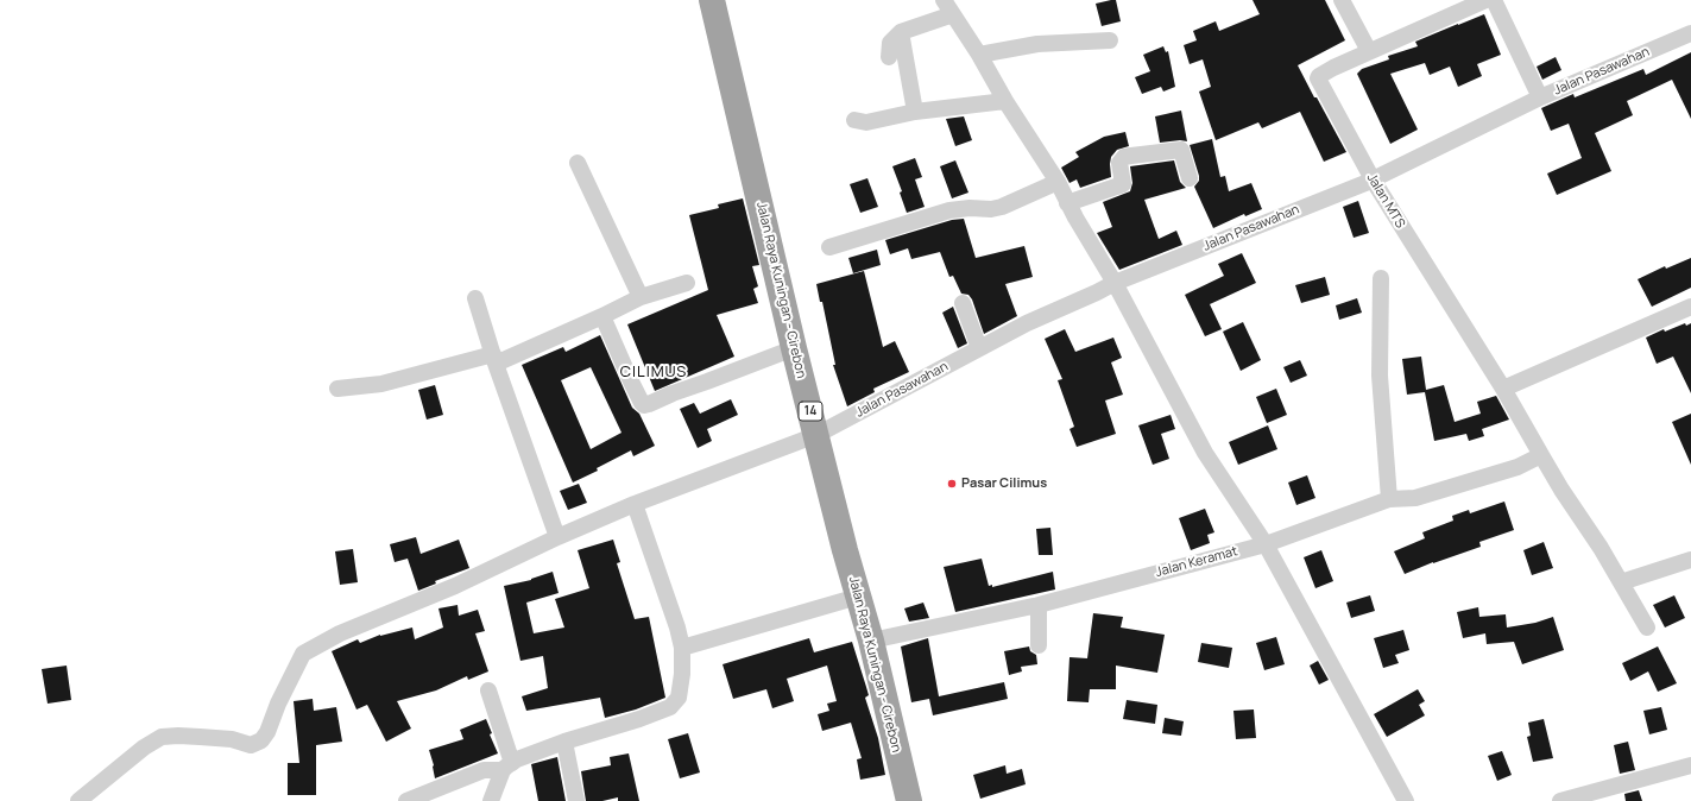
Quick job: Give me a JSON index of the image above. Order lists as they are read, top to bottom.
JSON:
{
  "streets": {
    "highway": ["Jalan Raya Kuningan - Cirebon", "14"],
    "street": ["Jalan Pasawahan", "Jalan MTS", "Jalan Keramat"]
  },
  "crossings": [
    ["Jalan Pasawahan", "Jalan MTS"],
    ["Jalan Pasawahan", "Jalan Raya Kuningan - Cirebon"],
    ["Jalan MTS", "Jalan Keramat"],
    ["Jalan Raya Kuningan - Cirebon", "Jalan Keramat"]
  ],
  "districts": ["CILIMUS"],
  "places": ["Pasar Cilimus"]
}
